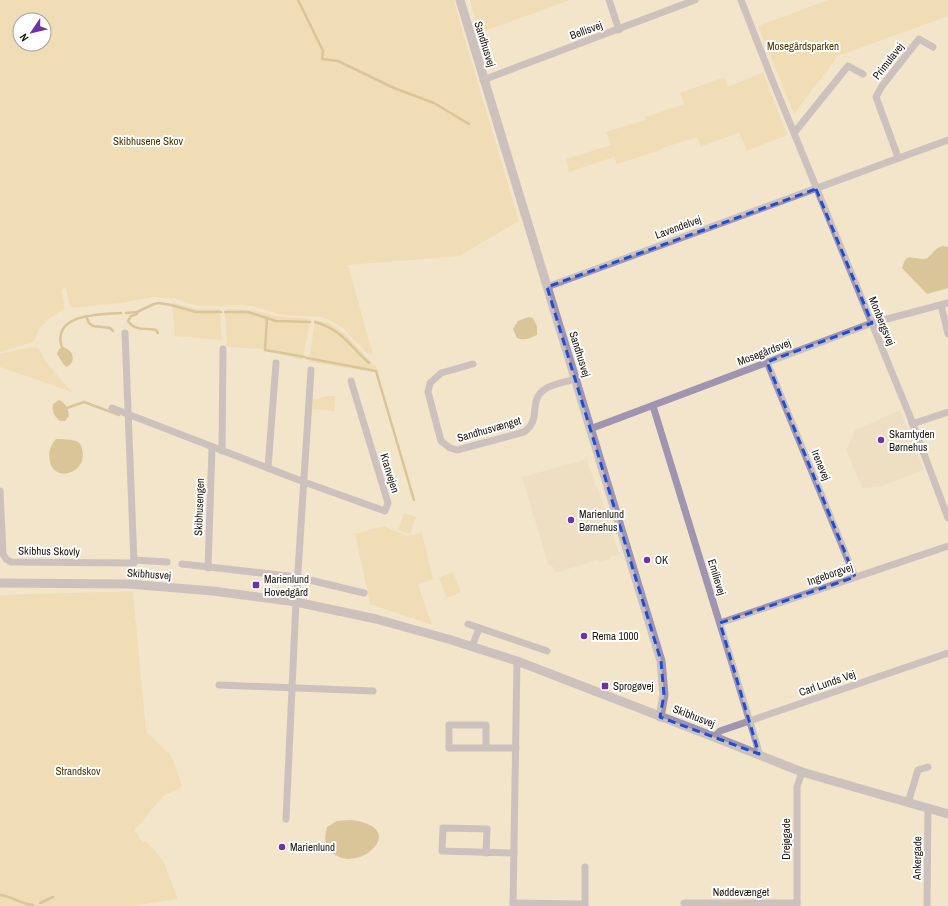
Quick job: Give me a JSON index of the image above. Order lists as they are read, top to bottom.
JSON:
{
  "streets": {
    "street": [
      "Bellisvej",
      "Sandhusvej",
      "Primulavej",
      "Lavendelvej",
      "Monbergsvej",
      "Mosegårdsvej",
      "Sandhusvænget",
      "Irenevej",
      "Kranvejen",
      "Skibhusengen",
      "Skibhus Skovly",
      "Skibhusvej",
      "Ingeborgvej",
      "Emilievej",
      "Carl Lunds Vej",
      "Drejøgade",
      "Ankergade",
      "Nøddevænget"
    ]
  },
  "crossings": [
    ["Bellisvej", "Sandhusvej"],
    ["Sandhusvej", "Lavendelvej"],
    ["Sandhusvej", "Mosegårdsvej"],
    ["Sandhusvej", "Sandhusvænget"],
    ["Sandhusvej", "Skibhusvej"],
    ["Lavendelvej", "Monbergsvej"],
    ["Monbergsvej", "Mosegårdsvej"],
    ["Mosegårdsvej", "Irenevej"],
    ["Mosegårdsvej", "Emilievej"],
    ["Irenevej", "Ingeborgvej"],
    ["Kranvejen", "Skibhusengen"],
    ["Skibhusvej", "Emilievej"],
    ["Skibhusvej", "Carl Lunds Vej"],
    ["Skibhusvej", "Drejøgade"],
    ["Skibhusvej", "Ankergade"],
    ["Ingeborgvej", "Emilievej"],
    ["Emilievej", "Carl Lunds Vej"],
    ["Drejøgade", "Nøddevænget"]
  ],
  "parks": ["Mosegårdsparken", "Skibhusene Skov", "Strandskov"],
  "places": {
    "other": [
      "Skarntyden Børnehus",
      "Marienlund Børnehus",
      "OK",
      "Rema 1000",
      "Marienlund"
    ],
    "transit": ["Marienlund Hovedgård", "Sprogøvej"]
  },
  "north": "bottom left"
}
